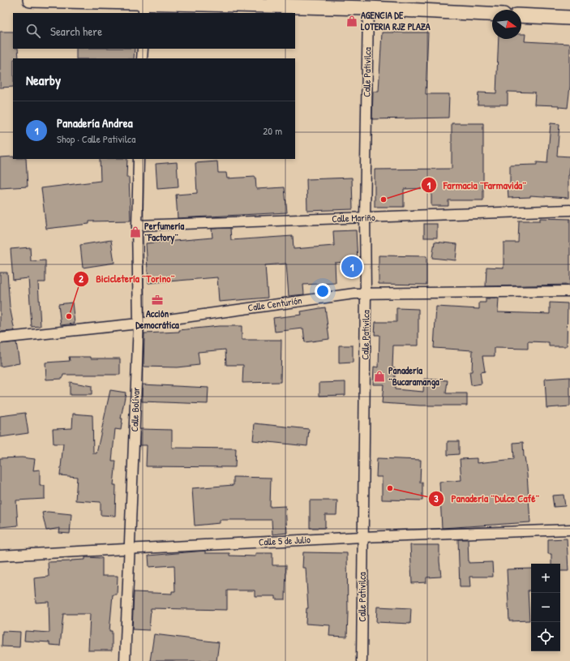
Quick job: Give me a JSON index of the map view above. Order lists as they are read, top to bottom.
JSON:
{
  "streets": {
    "street": [
      "Calle Pativilca",
      "Calle Mariño",
      "Calle Centurión",
      "Calle Bolívar",
      "Calle 5 de Julio"
    ]
  },
  "crossings": [
    ["Calle Pativilca", "Calle Mariño"],
    ["Calle Pativilca", "Calle Centurión"],
    ["Calle Pativilca", "Calle 5 de Julio"],
    ["Calle Mariño", "Calle Bolívar"],
    ["Calle Centurión", "Calle Bolívar"],
    ["Calle Bolívar", "Calle 5 de Julio"]
  ],
  "places": {
    "shop": ["AGENCIA DE LOTERIA RJZ PLAZA", "Perfumería ¨Factory¨", "Panadería ¨Bucaramanga¨"],
    "other": ["Farmacia ¨Farmavida¨", "Bicicletería ¨Torino¨", "Panadería ¨Dulce Café¨"],
    "office": ["Acción Democrática"]
  },
  "north": "right",
  "page": {
    "search": "Search here",
    "heading": "Nearby",
    "list": [
      {
        "mark": "1",
        "name": "Panadería Andrea",
        "note": "Shop · Calle Pativilca",
        "value": "20 m"
      }
    ],
    "pins": "1",
    "map_buttons": ["+", "−"]
  }
}
